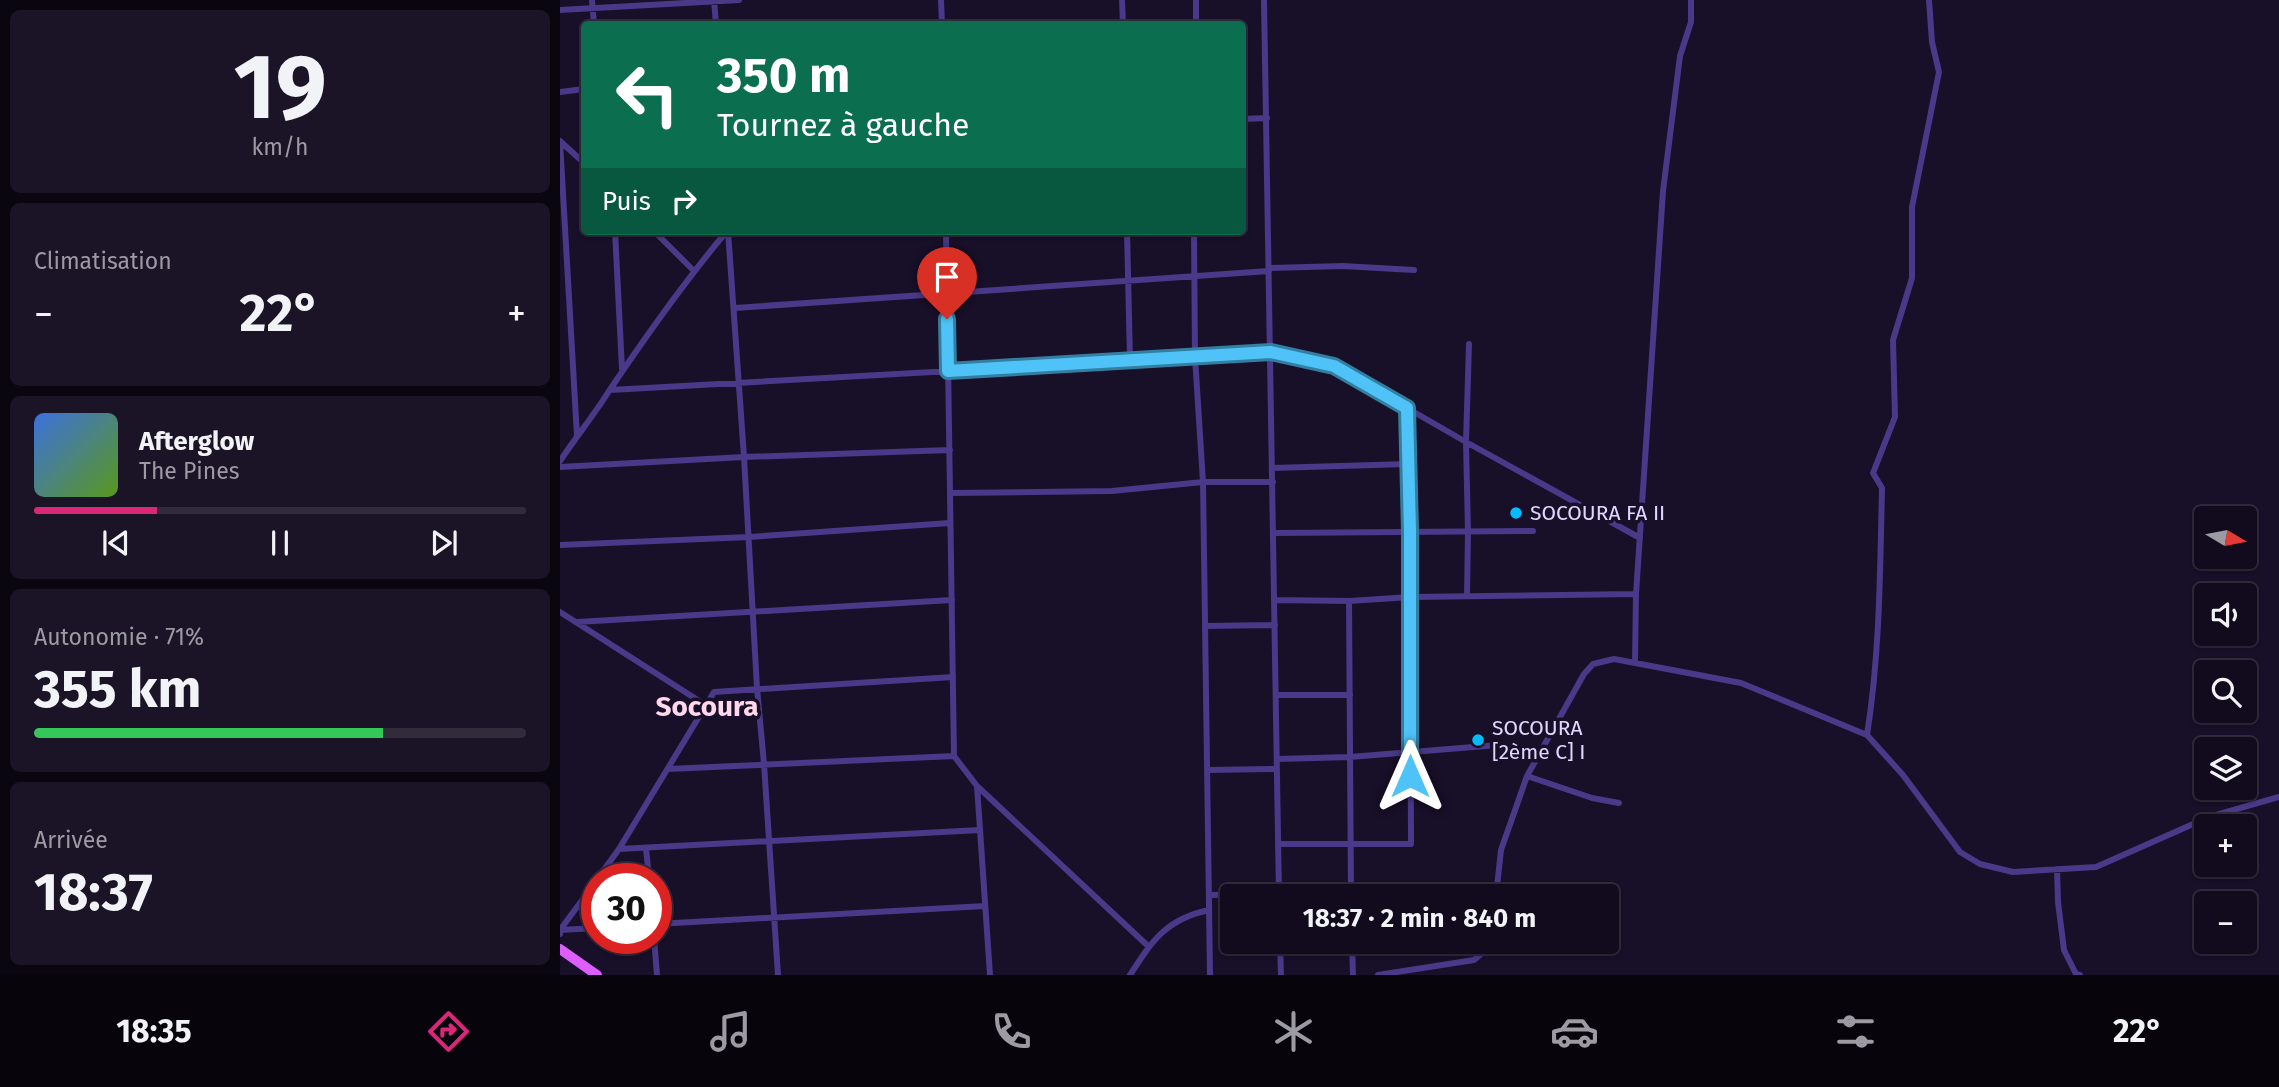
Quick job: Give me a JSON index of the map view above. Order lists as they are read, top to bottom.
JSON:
{
  "districts": ["Socoura"],
  "places": ["SOCOURA FA II", "SOCOURA [2ème C] I"],
  "north": "right",
  "page": {
    "tile": [
      ["19", "km/h"],
      "Climatisation",
      ["Autonomie · 71%", "355 km"],
      ["Arrivée", "18:37"]
    ],
    "turn": ["350 m", "Tournez à gauche"],
    "then": "Puis",
    "heat": ["−", "22°", "+"],
    "song": ["Afterglow", "The Pines"],
    "map_buttons": ["+", "−"],
    "limit": "30",
    "trip": "18:37 · 2 min · 840 m",
    "tabs": ["18:35", "22°"]
  }
}
